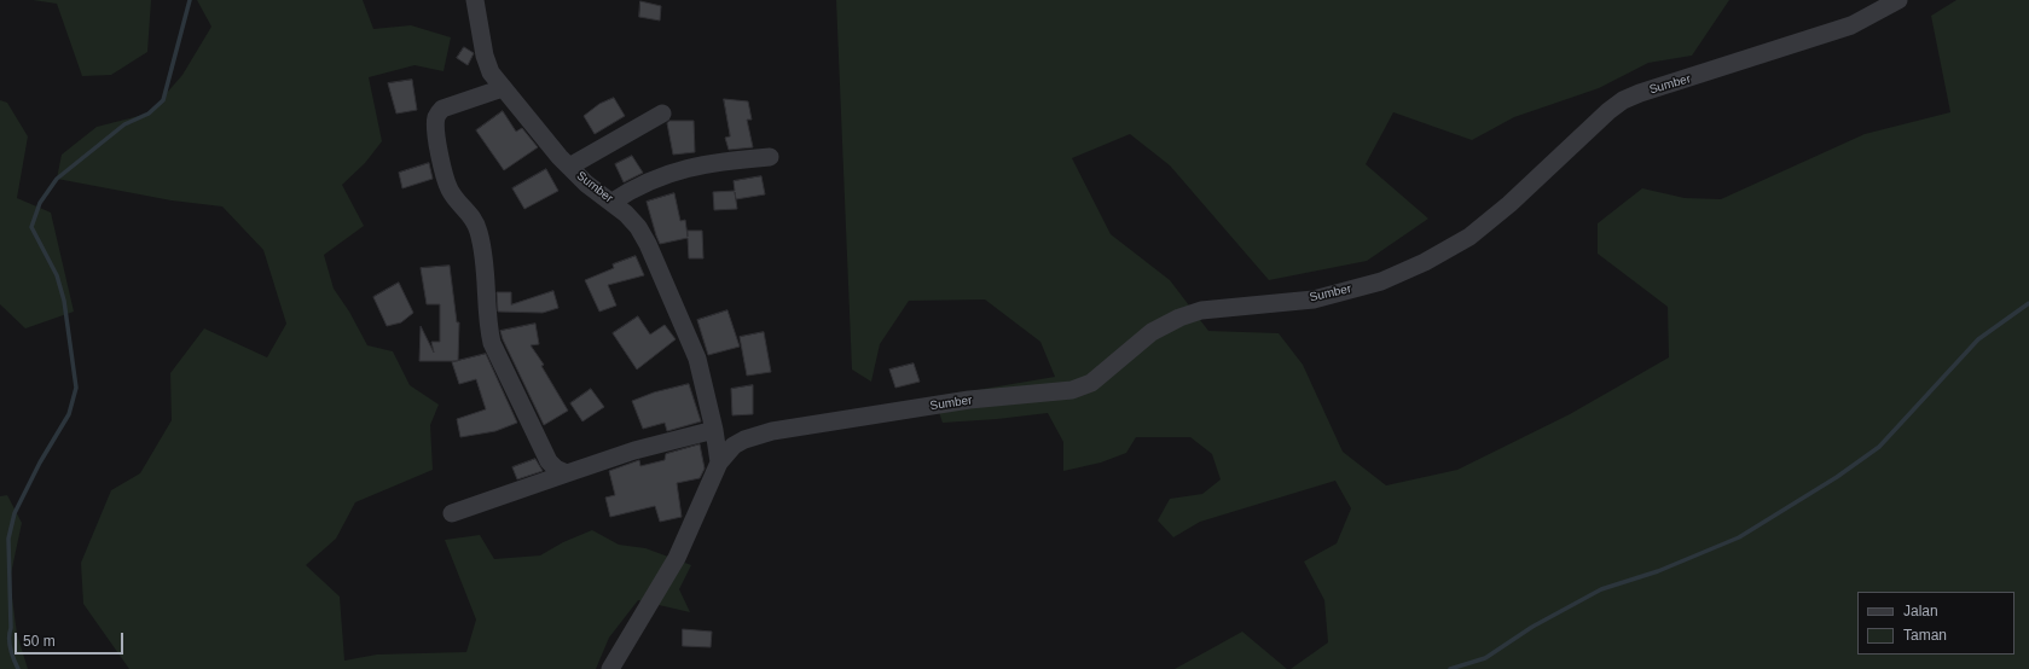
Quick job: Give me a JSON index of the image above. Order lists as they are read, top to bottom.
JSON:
{
  "streets": {
    "street": ["Sumber"]
  },
  "legend": ["Jalan", "Taman"],
  "scale_bar": "50 m"
}
